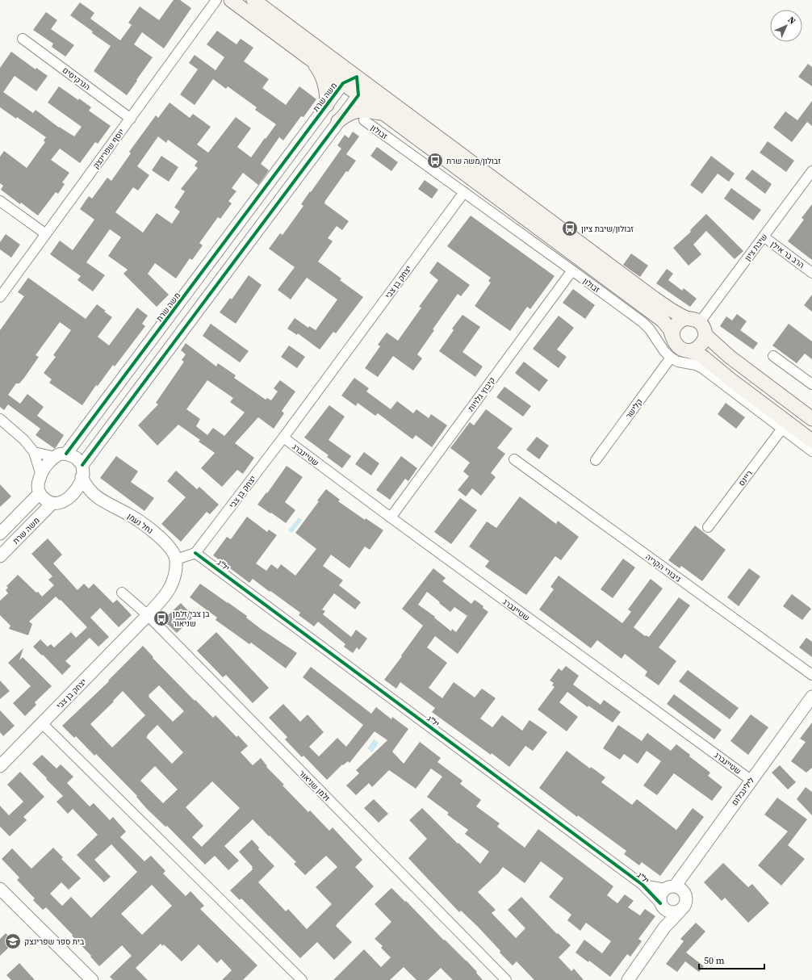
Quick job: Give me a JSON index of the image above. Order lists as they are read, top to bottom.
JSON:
{
  "streets": {
    "main road": ["זבולון"],
    "street": [
      "הנרקיסים",
      "משה שרת",
      "יוסף שפרינצק",
      "שיבת ציון",
      "הרב בר אילן",
      "יצחק בן צבי",
      "קיבוץ גלויות",
      "קלישר",
      "שטיינברג",
      "ריינס",
      "נחל נעמן",
      "יל\"ג",
      "גיבורי הקריה",
      "זלמן שניאור",
      "לילינבלום"
    ]
  },
  "crossings": [
    ["הנרקיסים", "יוסף שפרינצק"],
    ["משה שרת", "זבולון"],
    ["משה שרת", "נחל נעמן"],
    ["זבולון", "שיבת ציון"],
    ["זבולון", "יצחק בן צבי"],
    ["זבולון", "קיבוץ גלויות"],
    ["זבולון", "קלישר"],
    ["שיבת ציון", "הרב בר אילן"],
    ["יצחק בן צבי", "שטיינברג"],
    ["יצחק בן צבי", "נחל נעמן"],
    ["יצחק בן צבי", "יל\"ג"],
    ["יצחק בן צבי", "זלמן שניאור"],
    ["קיבוץ גלויות", "שטיינברג"],
    ["שטיינברג", "לילינבלום"],
    ["יל\"ג", "לילינבלום"]
  ],
  "places": {
    "bus stop": ["זבולון/משה שרת", "זבולון/שיבת ציון", "בן צבי/זלמן שניאור"],
    "school or university": ["בית ספר שפרינצק"]
  },
  "scale_bar": "50 m",
  "north": "top right"
}
